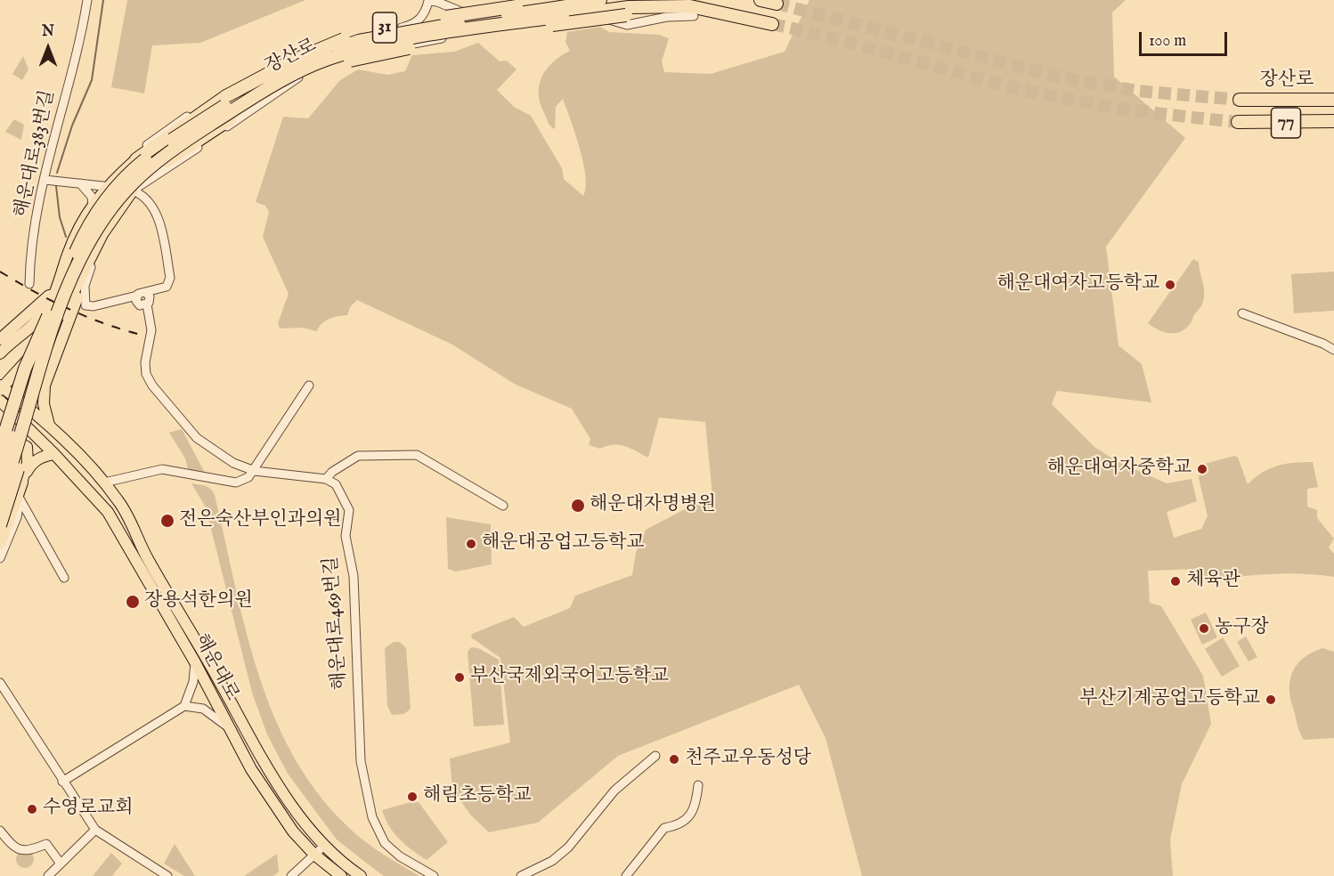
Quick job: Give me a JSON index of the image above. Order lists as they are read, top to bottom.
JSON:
{
  "streets": {
    "highway": ["31", "장산로", "77"],
    "main road": ["해운대로"],
    "street": ["해운대로383번길", "해운대로469번길"]
  },
  "places": [
    "해운대여자고등학교",
    "해운대여자중학교",
    "해운대자명병원",
    "전은숙산부인과의원",
    "해운대공업고등학교",
    "체육관",
    "장용석한의원",
    "농구장",
    "부산국제외국어고등학교",
    "부산기계공업고등학교",
    "천주교우동성당",
    "해림초등학교",
    "수영로교회"
  ],
  "scale_bar": "100 m",
  "north": "top"
}
